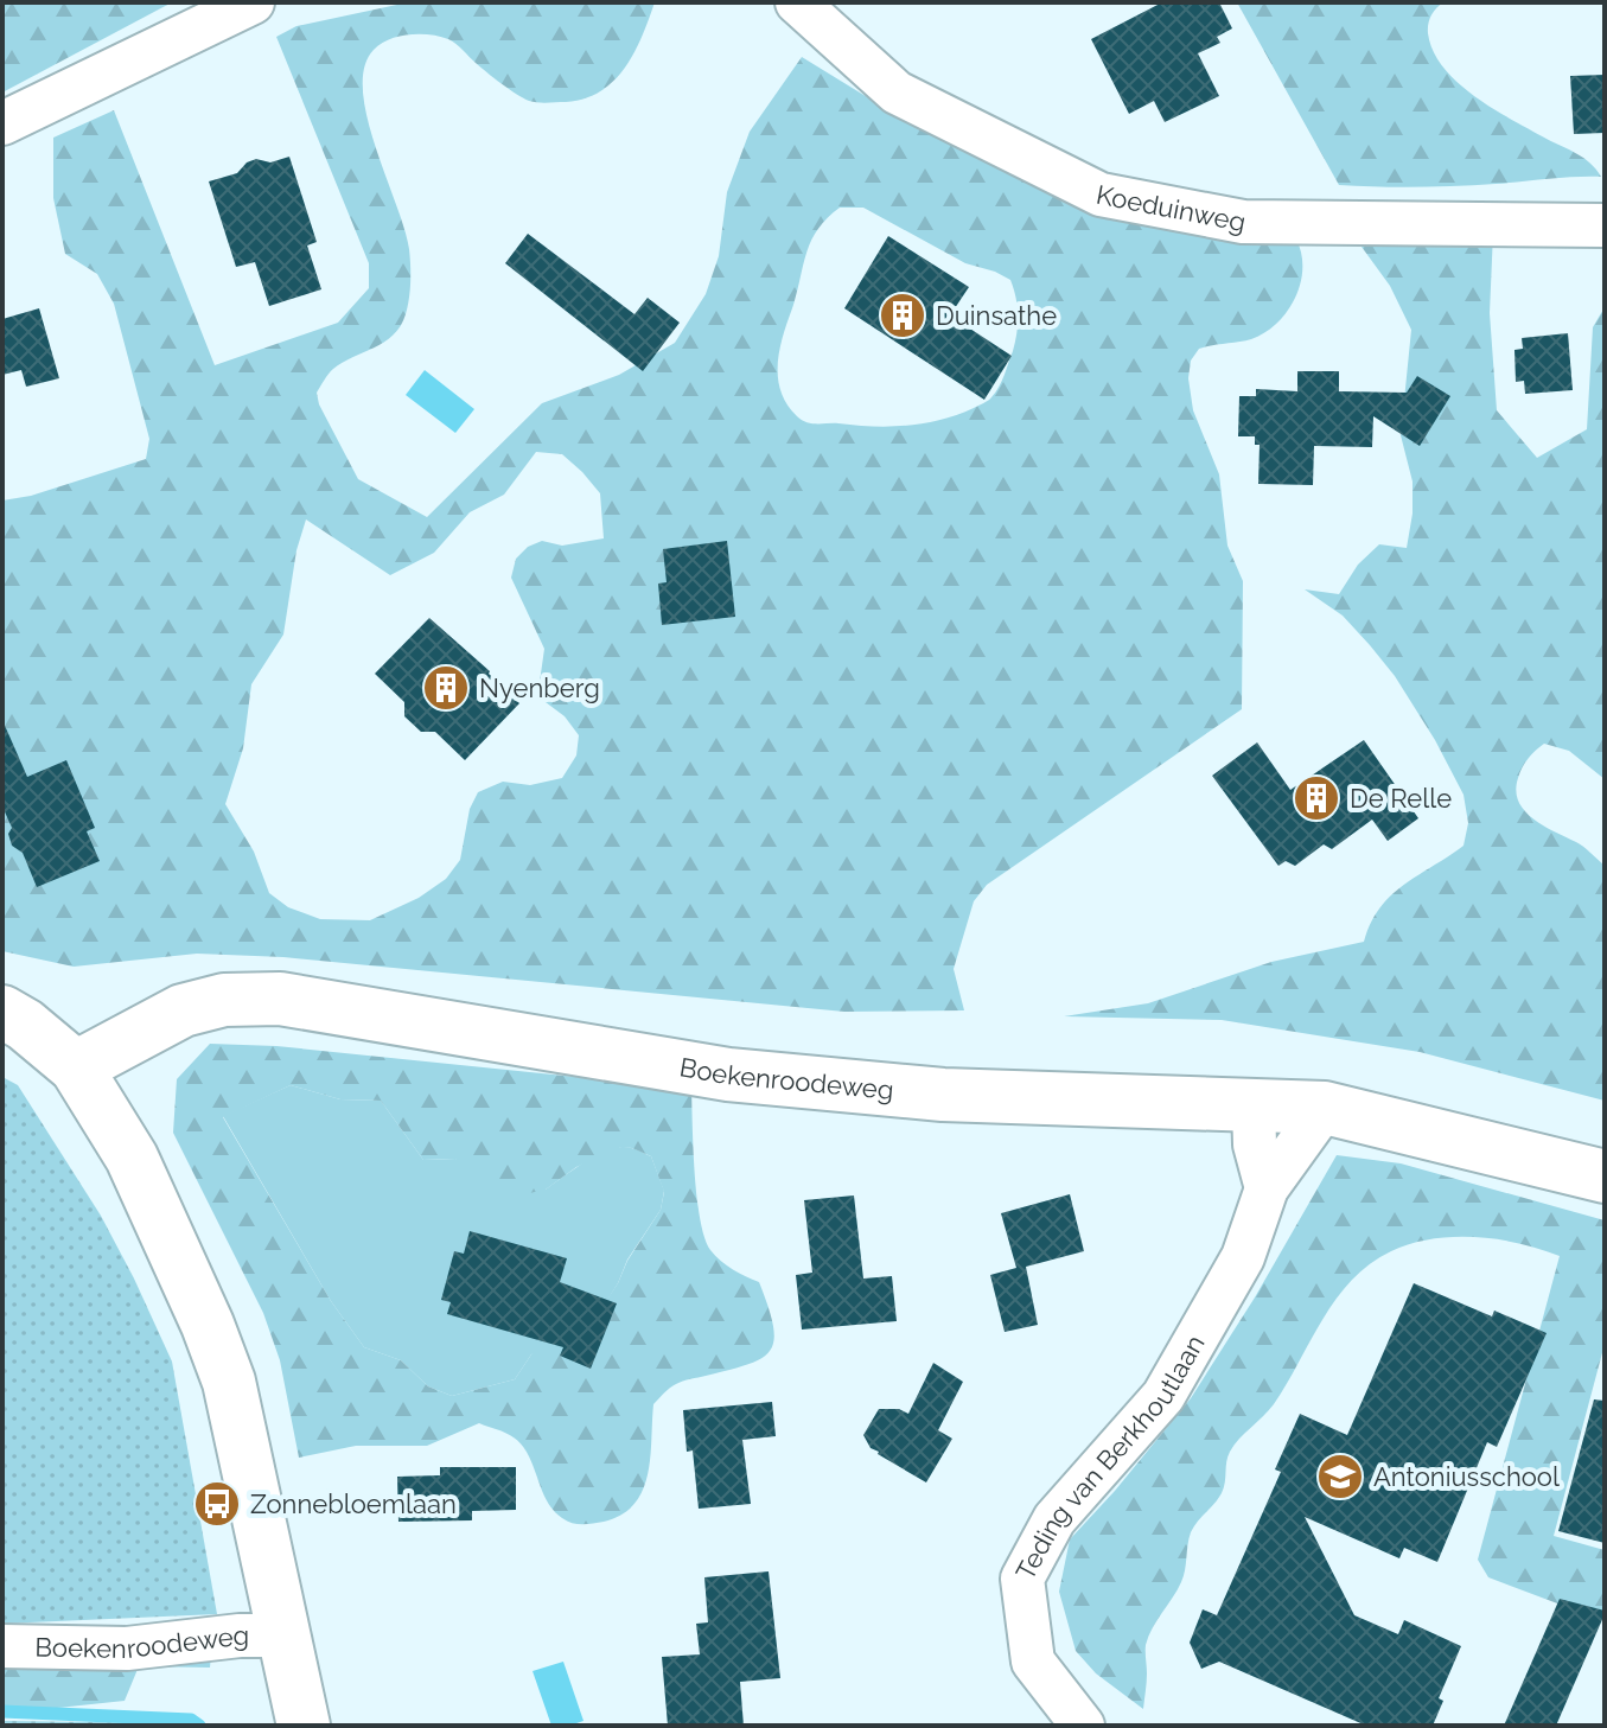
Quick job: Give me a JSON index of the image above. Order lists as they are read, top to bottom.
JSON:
{
  "streets": {
    "main road": ["Boekenroodeweg"],
    "street": ["Koeduinweg", "Teding van Berkhoutlaan"]
  },
  "crossings": [
    ["Boekenroodeweg", "Teding van Berkhoutlaan"]
  ],
  "places": {
    "building": ["Duinsathe", "Nyenberg", "De Relle"],
    "school or university": ["Antoniusschool"],
    "bus stop": ["Zonnebloemlaan"]
  }
}
